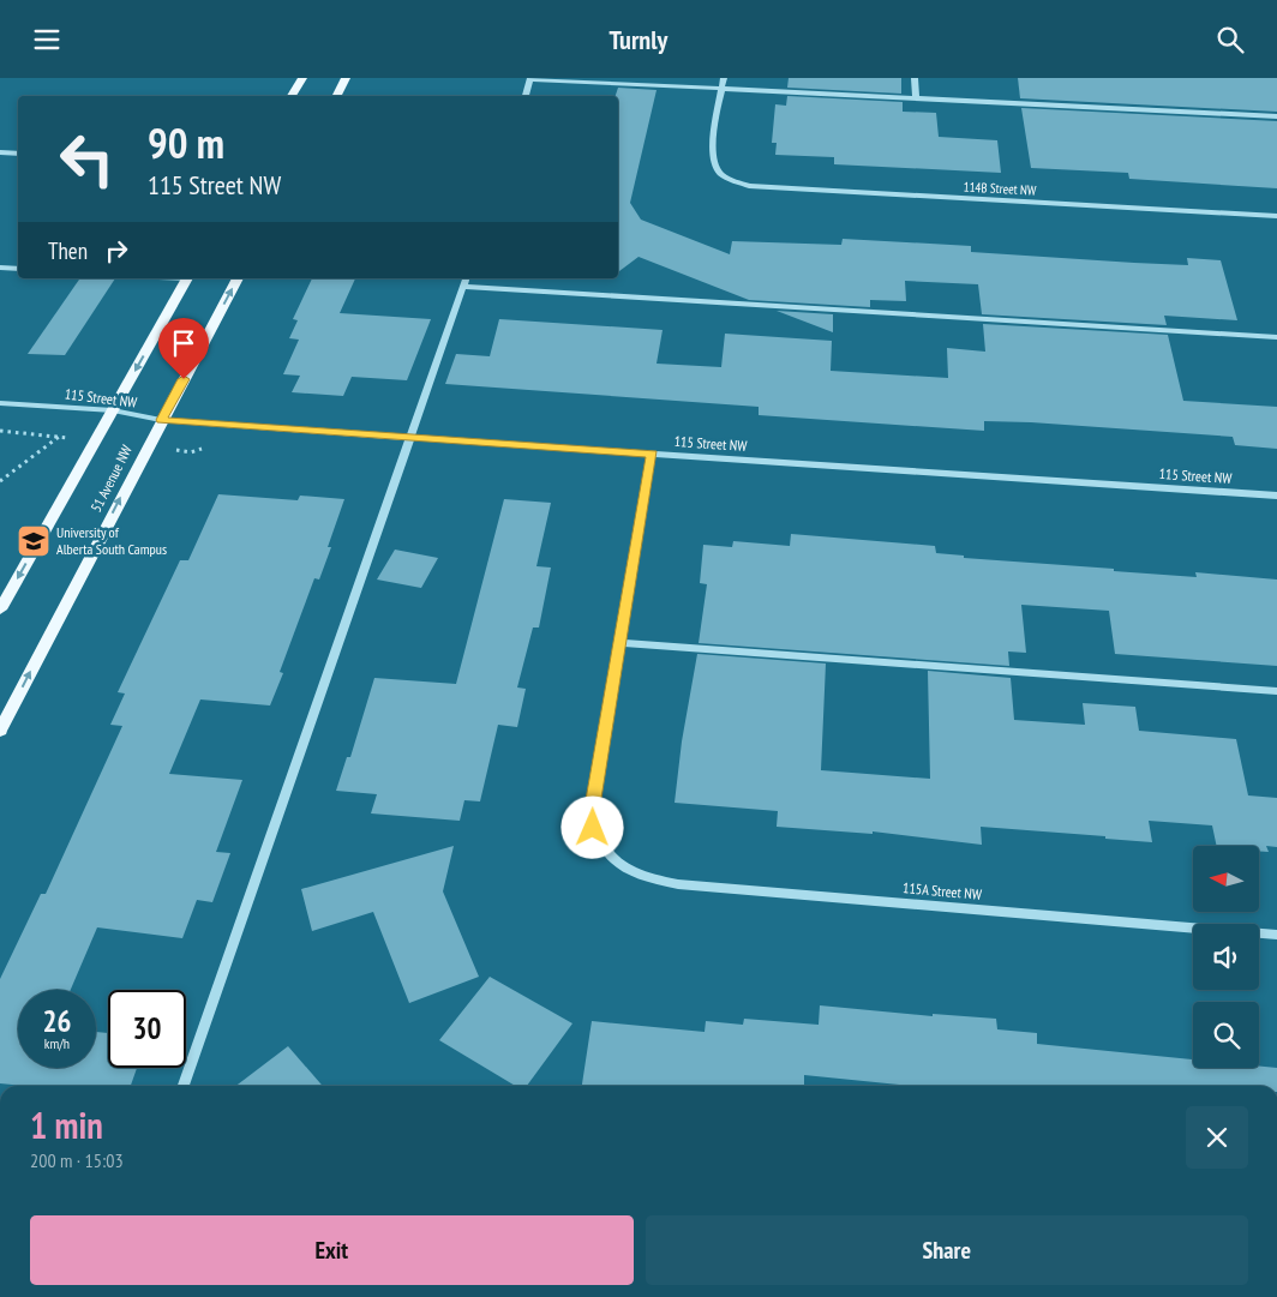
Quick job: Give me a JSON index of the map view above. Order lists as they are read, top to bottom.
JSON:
{
  "streets": {
    "main road": ["51 Avenue NW"],
    "street": ["114B Street NW", "115 Street NW", "115A Street NW"]
  },
  "crossings": [
    ["115 Street NW", "51 Avenue NW"]
  ],
  "places": {
    "school or university": ["University of Alberta South Campus"]
  },
  "north": "left",
  "page": {
    "header": "Turnly",
    "turn": ["90 m", "115 Street NW"],
    "then": "Then",
    "speed": "26 km/h",
    "limit": "30",
    "heading": ["1 min", "200 m · 15:03"],
    "buttons": ["Exit", "Share"]
  }
}
